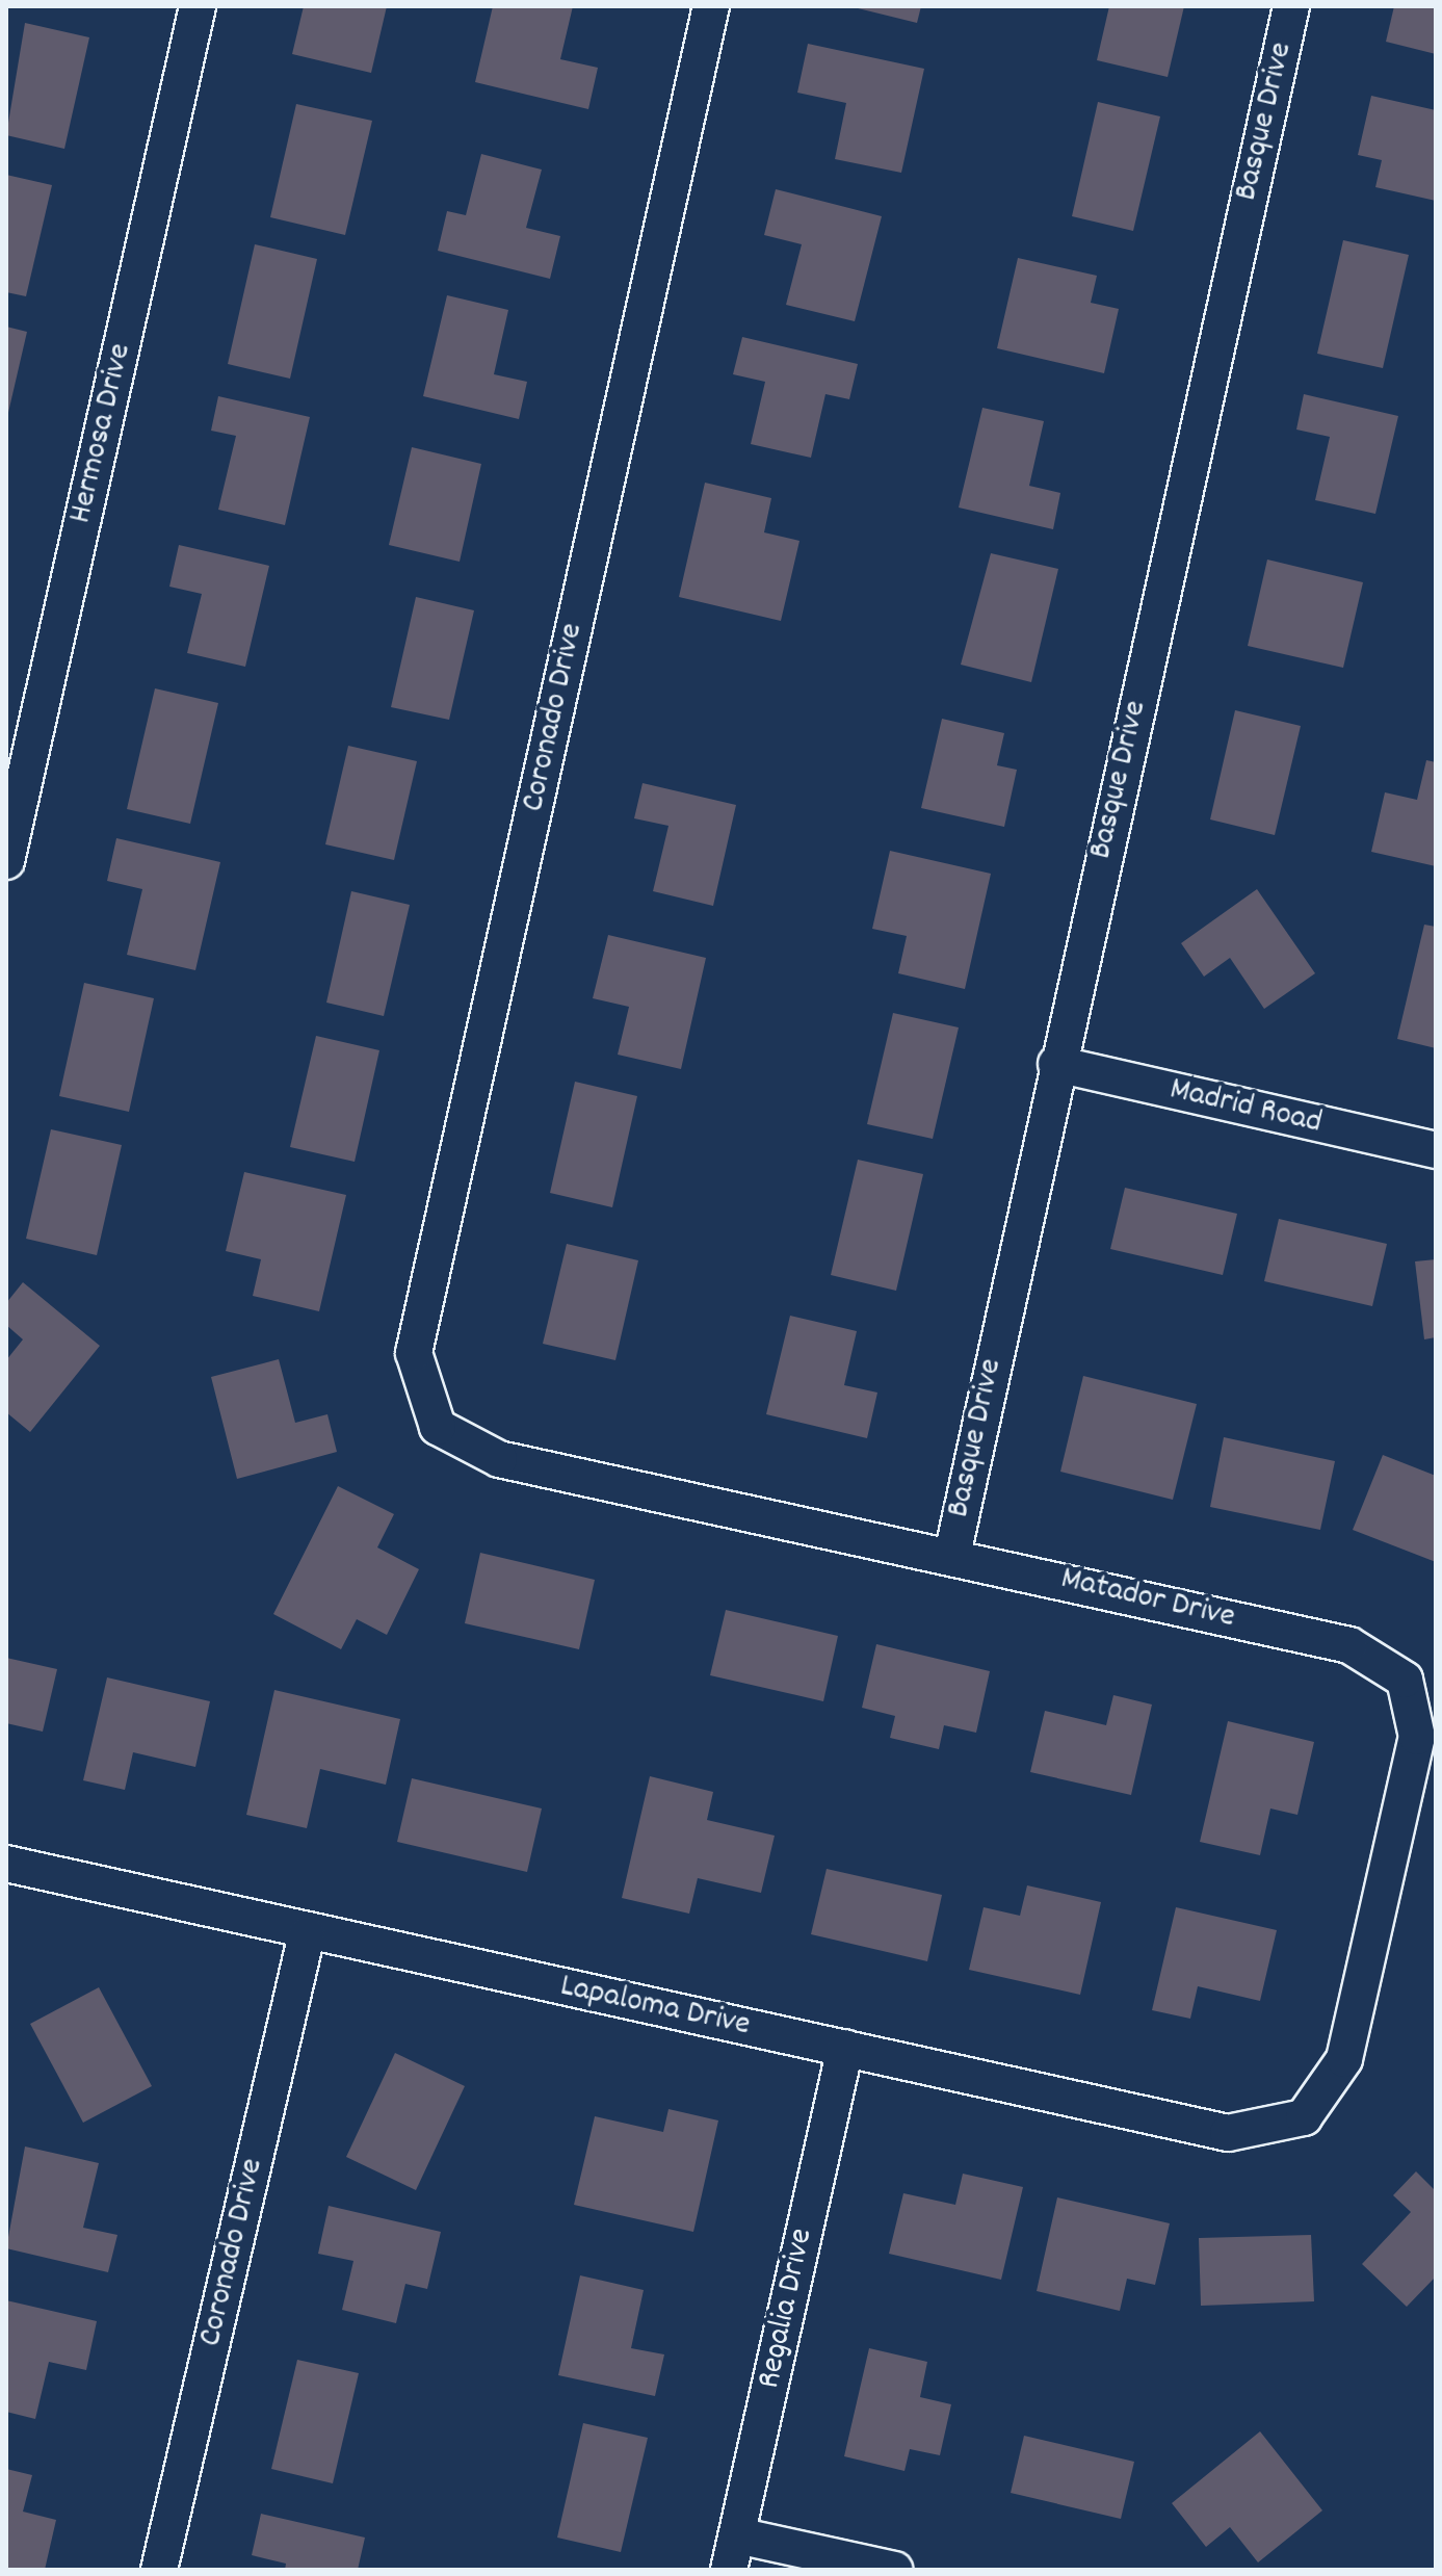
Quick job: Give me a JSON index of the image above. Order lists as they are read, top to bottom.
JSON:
{
  "streets": {
    "street": [
      "Basque Drive",
      "Hermosa Drive",
      "Coronado Drive",
      "Madrid Road",
      "Matador Drive",
      "Lapaloma Drive",
      "Regalia Drive"
    ]
  },
  "crossings": [
    ["Basque Drive", "Madrid Road"],
    ["Basque Drive", "Matador Drive"],
    ["Coronado Drive", "Matador Drive"],
    ["Coronado Drive", "Lapaloma Drive"],
    ["Matador Drive", "Lapaloma Drive"],
    ["Lapaloma Drive", "Regalia Drive"]
  ]
}
